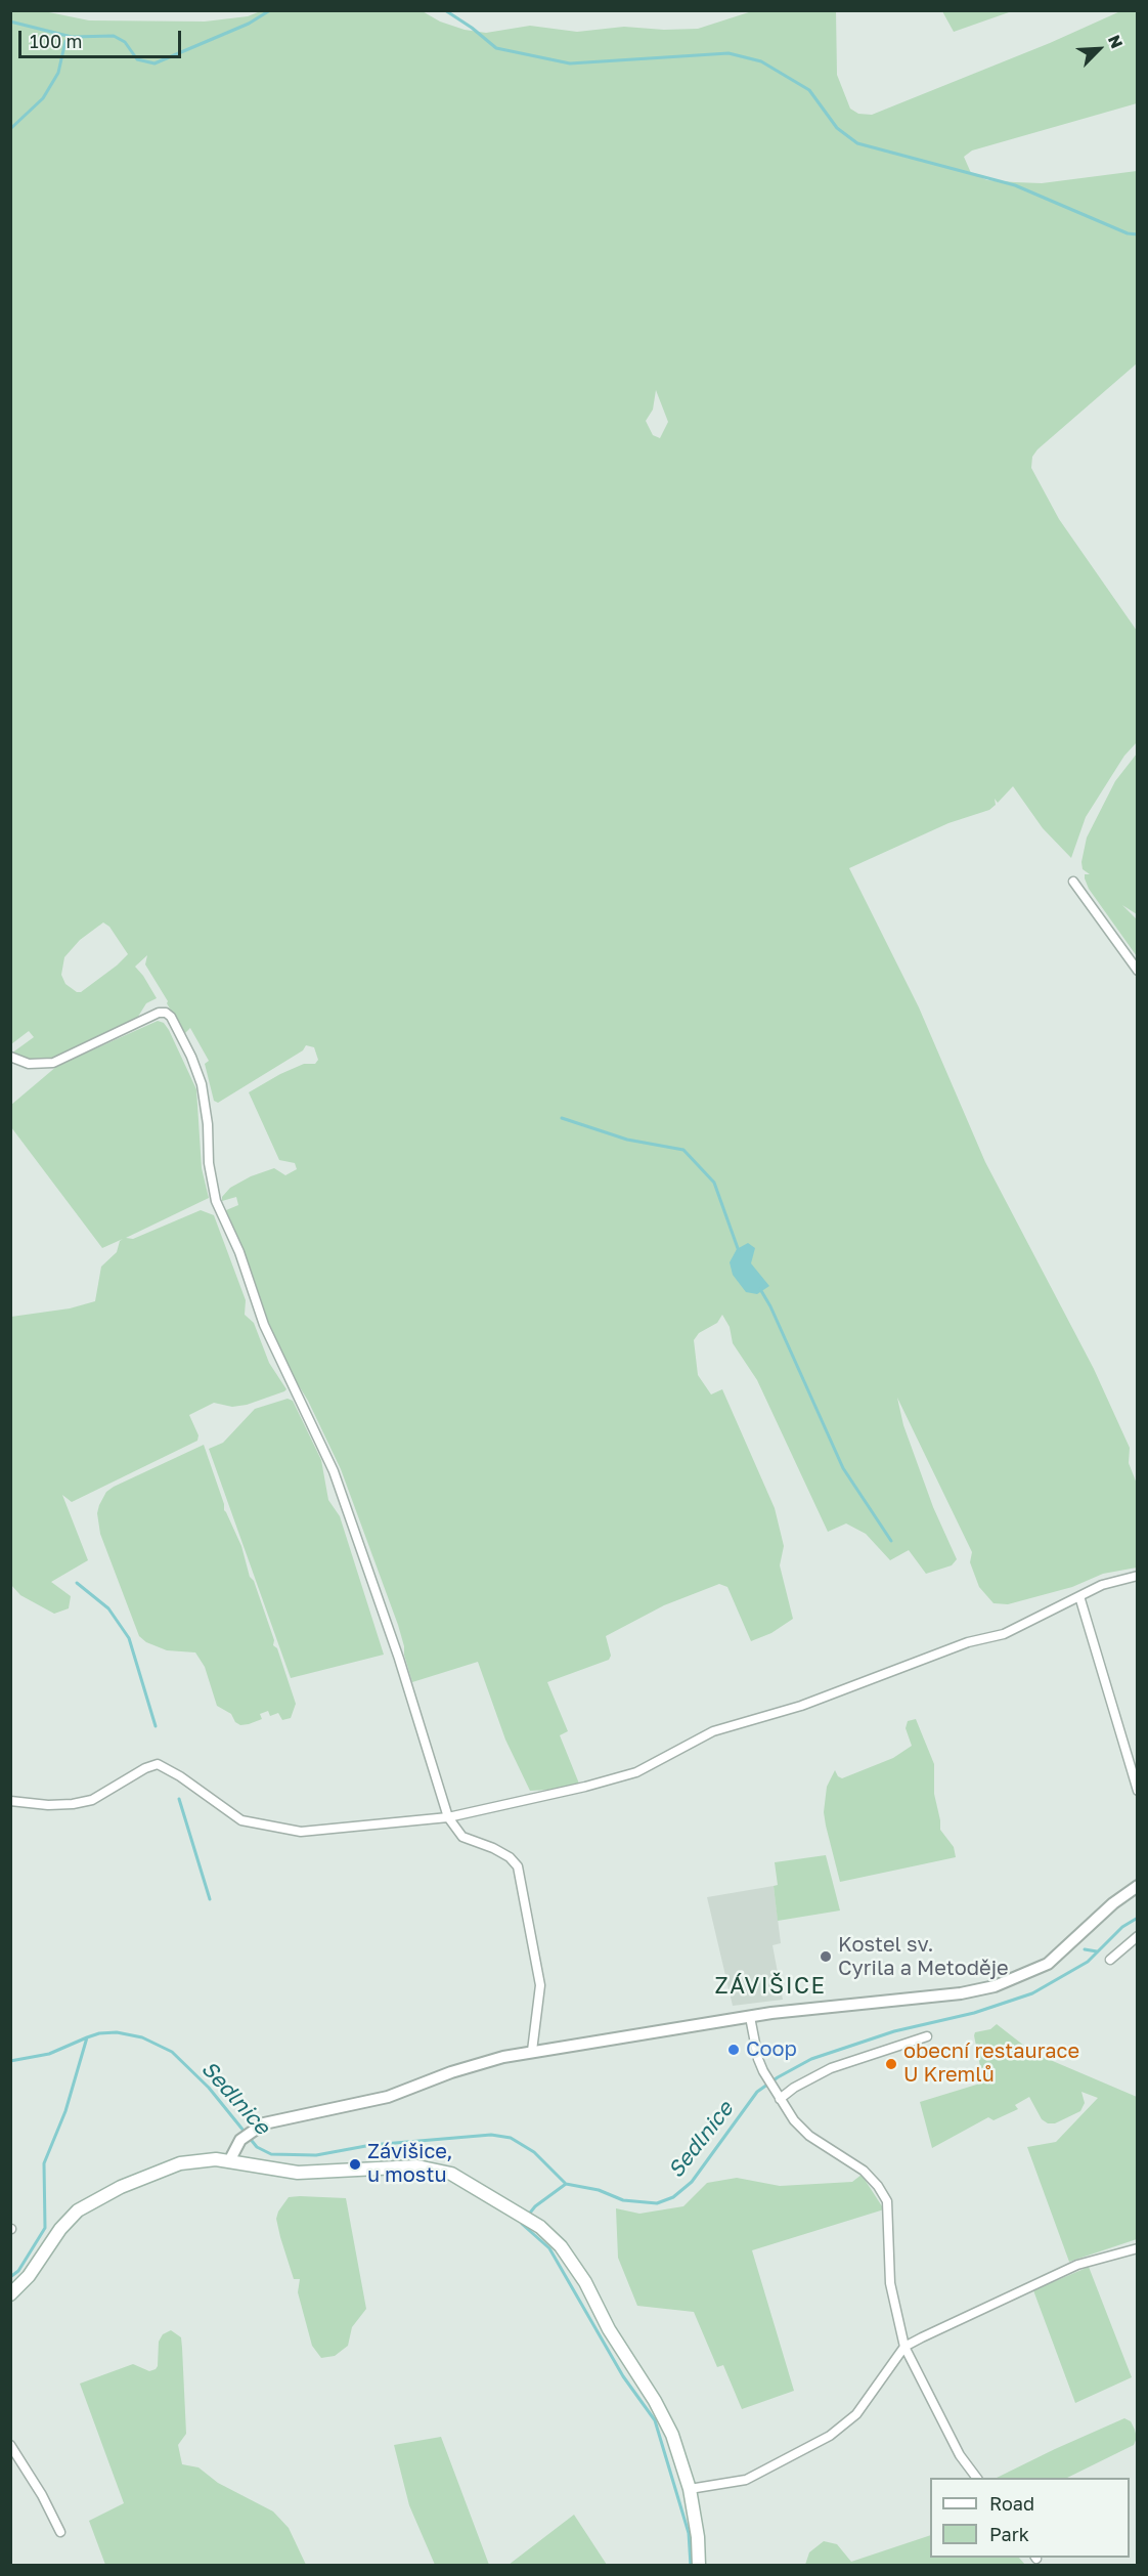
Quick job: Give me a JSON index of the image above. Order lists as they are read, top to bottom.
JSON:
{
  "districts": ["ZÁVIŠICE"],
  "water": ["Sedlnice"],
  "places": [
    "Kostel sv. Cyrila a Metoděje",
    "Coop",
    "obecní restaurace U Kremlů",
    "Závišice, u mostu"
  ],
  "legend": ["Road", "Park"],
  "scale_bar": "100 m",
  "north": "top right"
}
